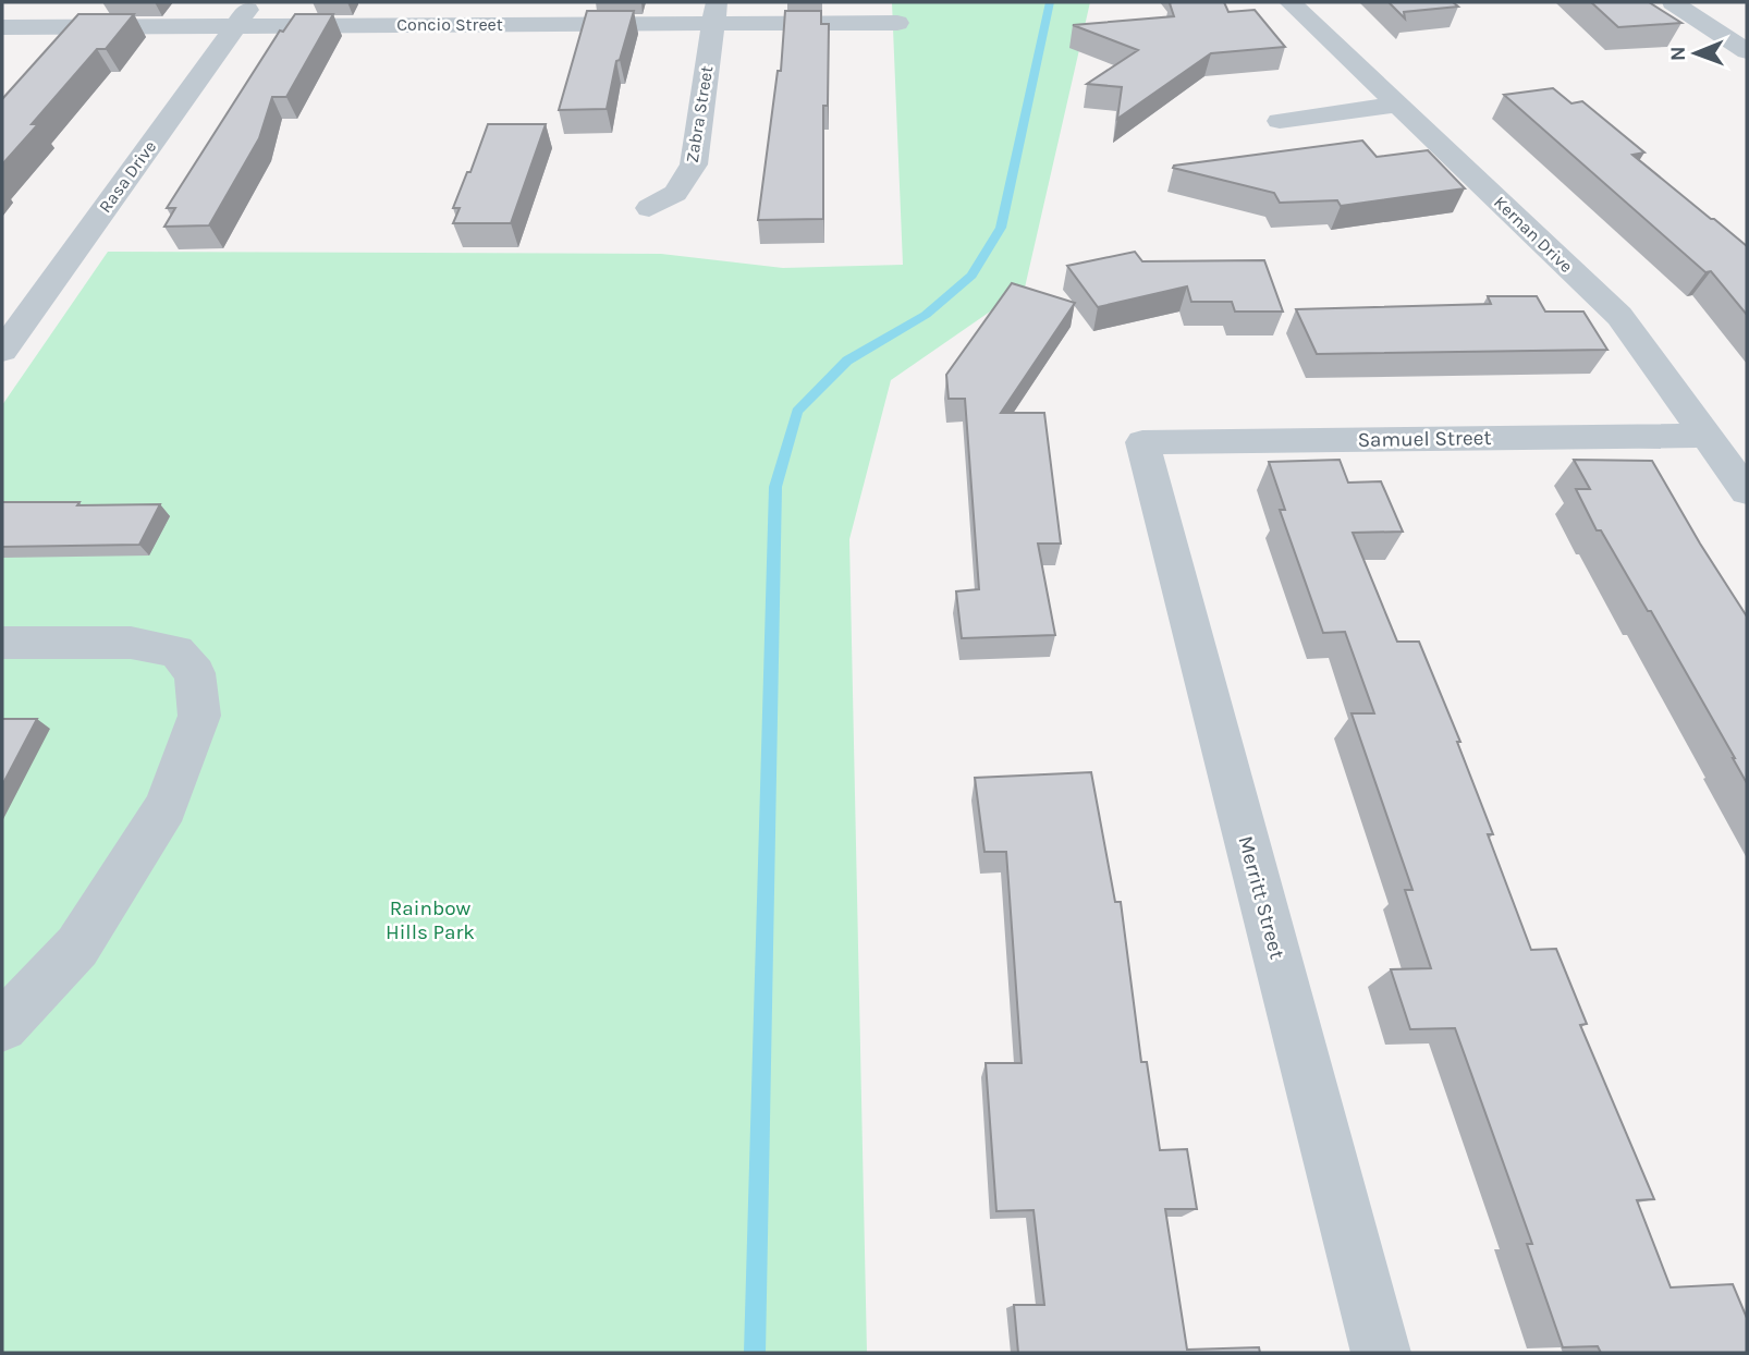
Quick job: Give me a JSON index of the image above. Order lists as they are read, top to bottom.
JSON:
{
  "streets": {
    "street": [
      "Concio Street",
      "Zabra Street",
      "Rasa Drive",
      "Kernan Drive",
      "Samuel Street",
      "Merritt Street"
    ]
  },
  "crossings": [
    ["Concio Street", "Zabra Street"],
    ["Concio Street", "Rasa Drive"],
    ["Kernan Drive", "Samuel Street"],
    ["Samuel Street", "Merritt Street"]
  ],
  "parks": ["Rainbow Hills Park"],
  "north": "left"
}
